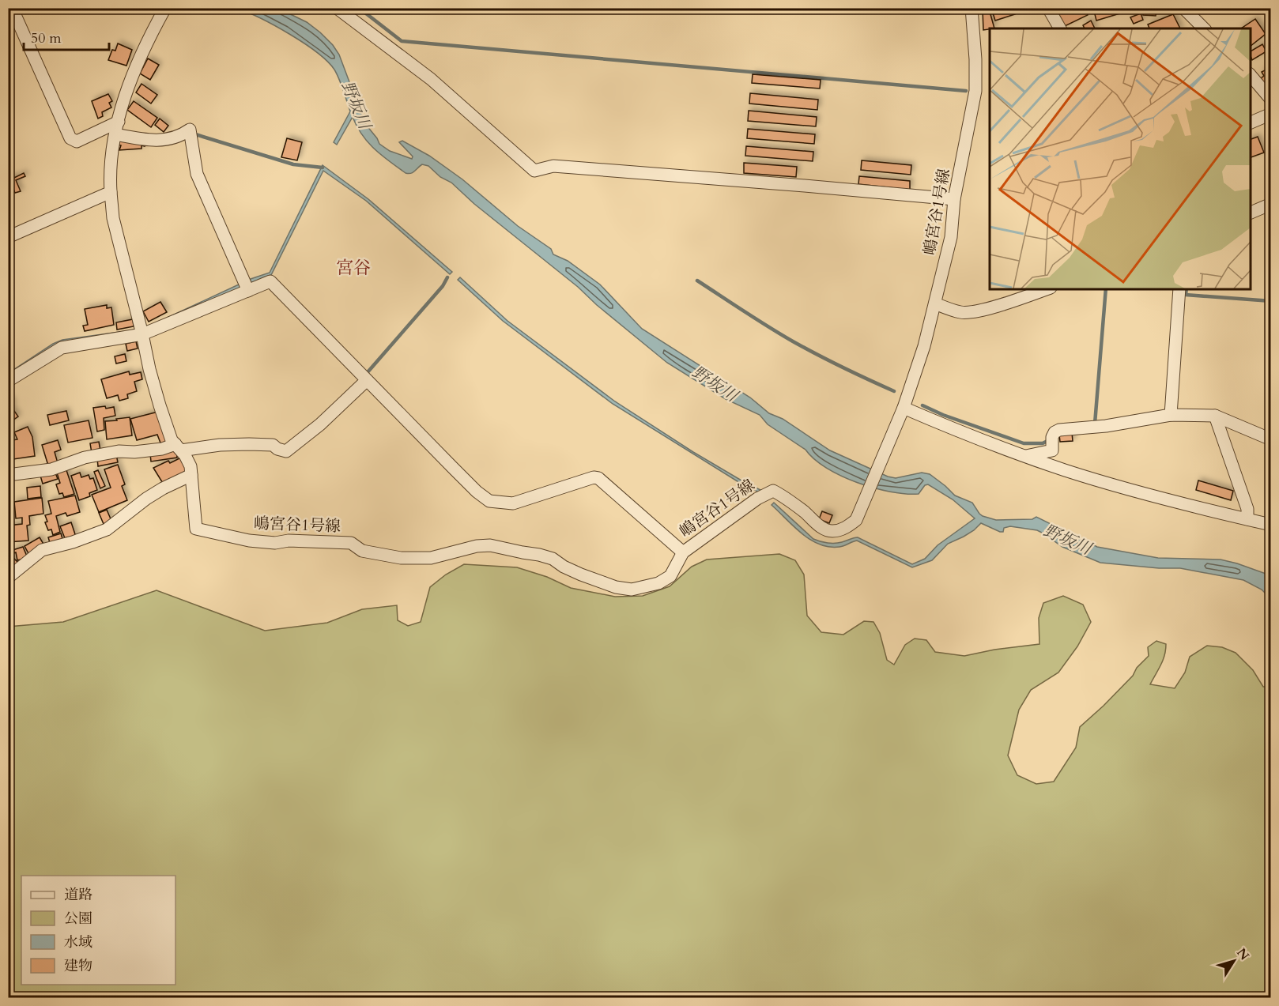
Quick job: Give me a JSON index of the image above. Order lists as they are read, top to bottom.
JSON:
{
  "streets": {
    "street": ["嶋宮谷1号線"]
  },
  "districts": ["宮谷"],
  "water": ["野坂川"],
  "legend": [
    "道路",
    "公園",
    "水域",
    "建物"
  ],
  "scale_bar": "50 m",
  "north": "top right"
}
